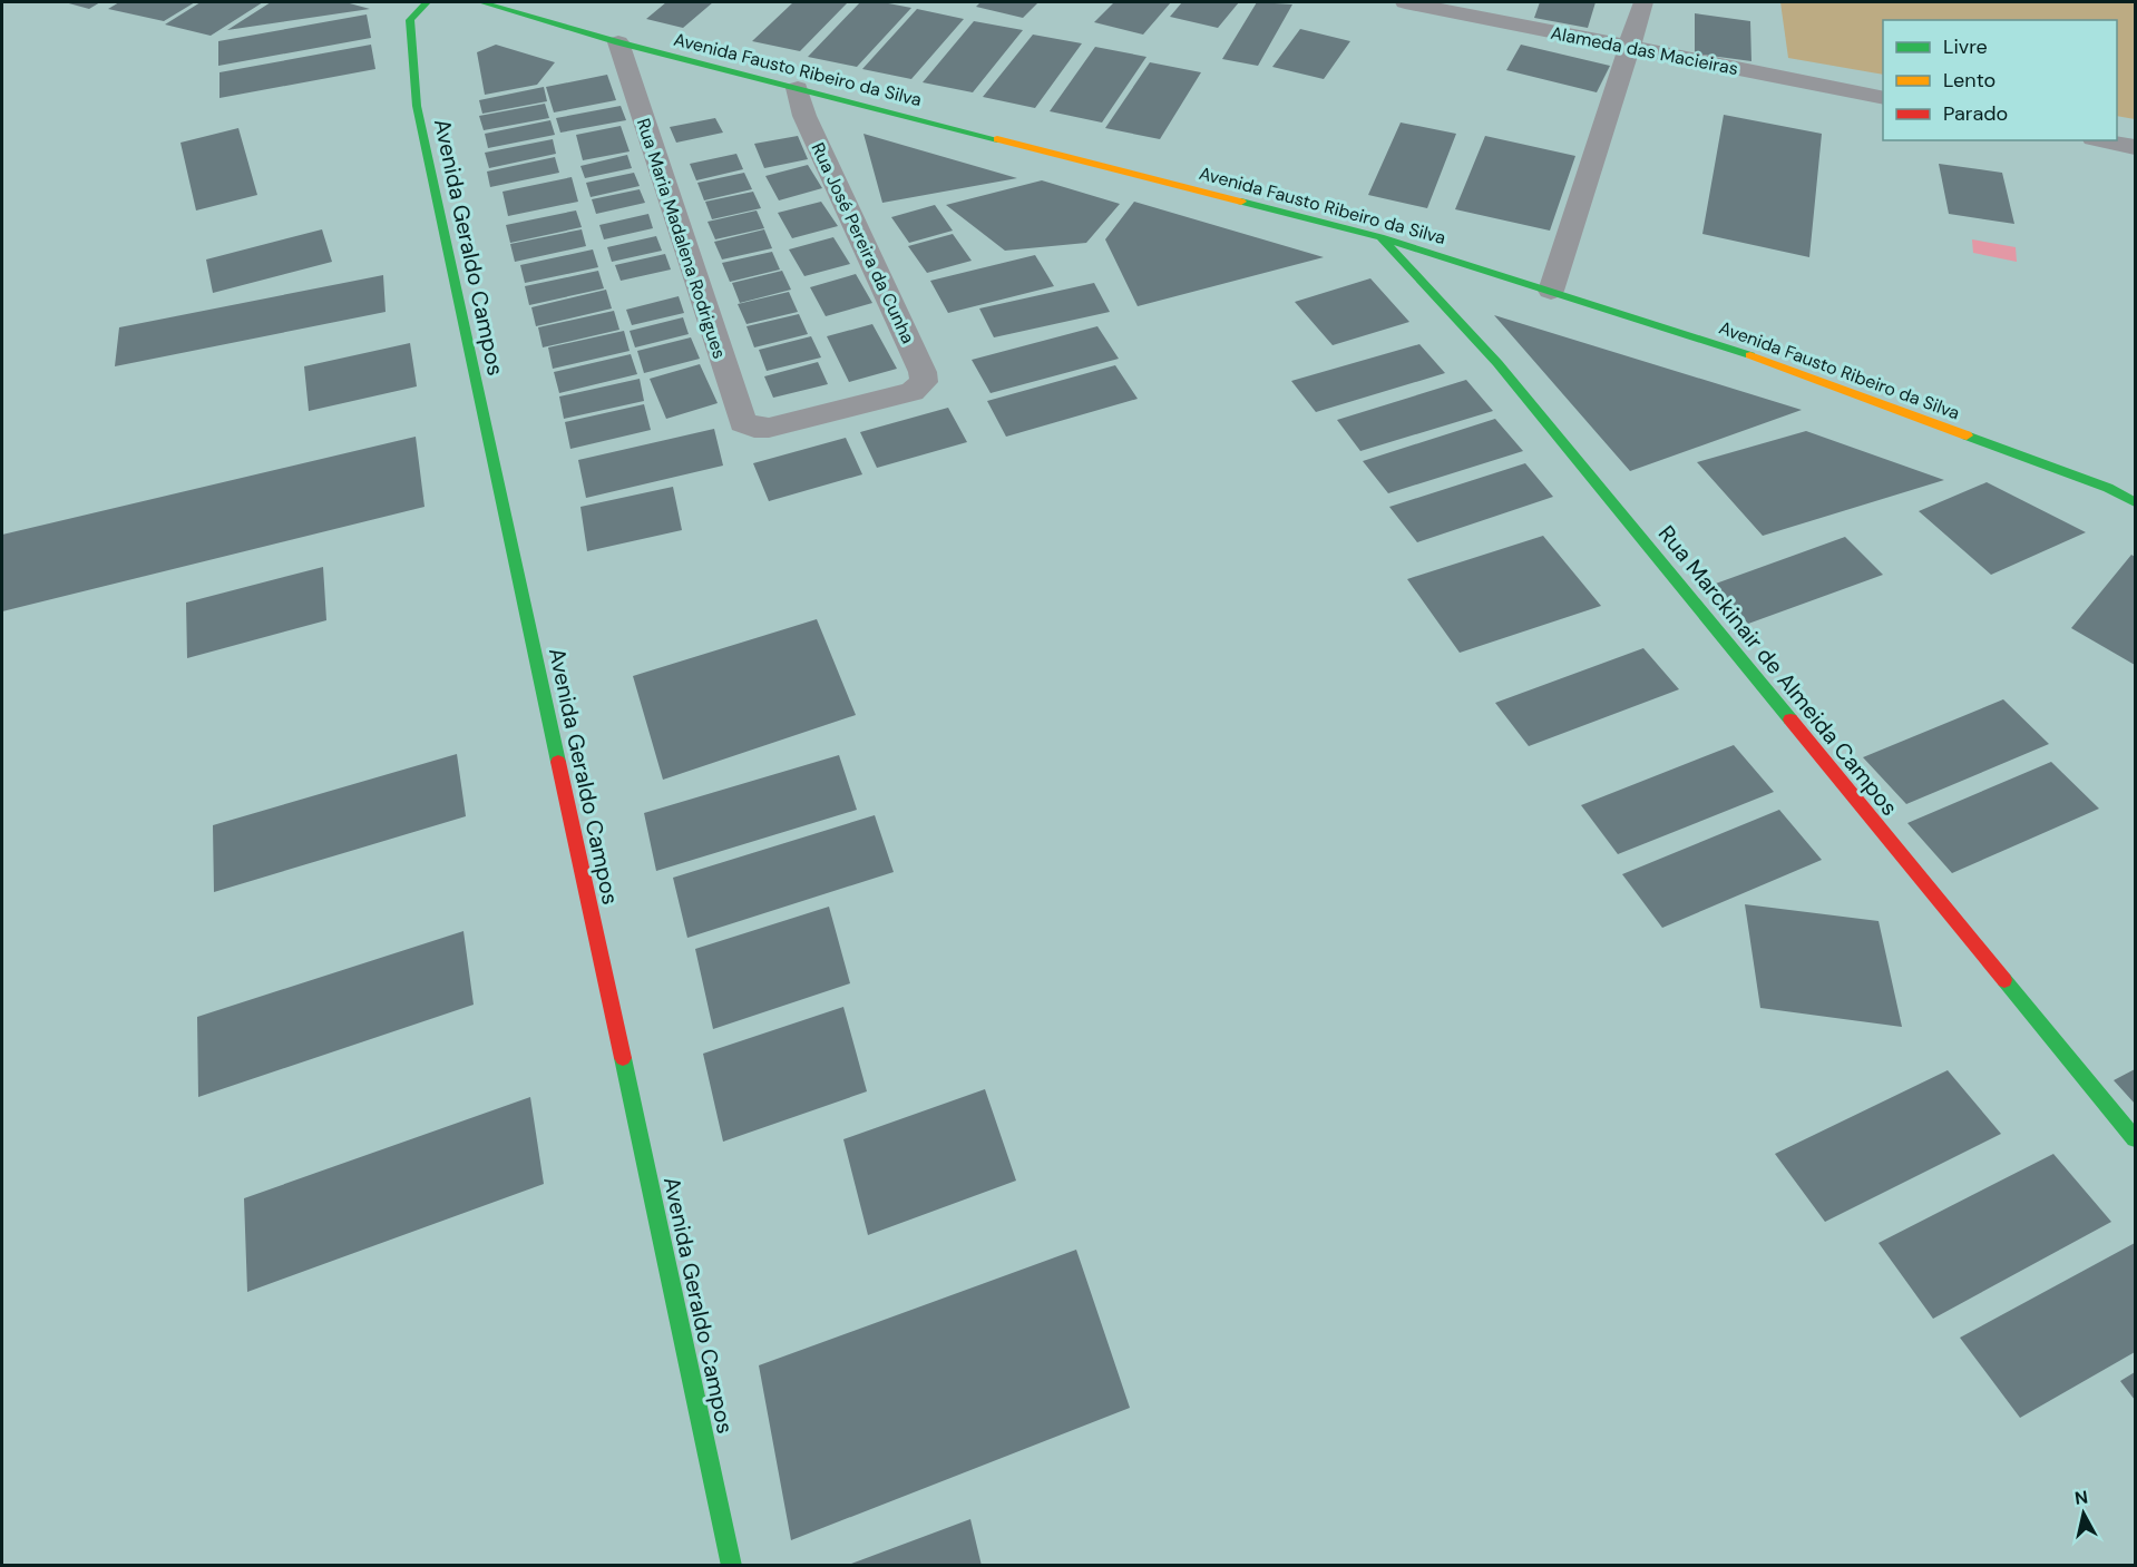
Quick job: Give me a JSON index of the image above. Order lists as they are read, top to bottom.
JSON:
{
  "streets": {
    "street": [
      "Alameda das Macieiras",
      "Avenida Fausto Ribeiro da Silva",
      "Rua Maria Madalena Rodrigues",
      "Rua José Pereira da Cunha",
      "Avenida Geraldo Campos",
      "Rua Marckinair de Almeida Campos"
    ]
  },
  "crossings": [
    ["Avenida Fausto Ribeiro da Silva", "Rua Maria Madalena Rodrigues"],
    ["Avenida Fausto Ribeiro da Silva", "Rua José Pereira da Cunha"],
    ["Avenida Fausto Ribeiro da Silva", "Rua Marckinair de Almeida Campos"],
    ["Rua Maria Madalena Rodrigues", "Rua José Pereira da Cunha"]
  ],
  "legend": ["Livre", "Lento", "Parado"],
  "north": "top"
}
